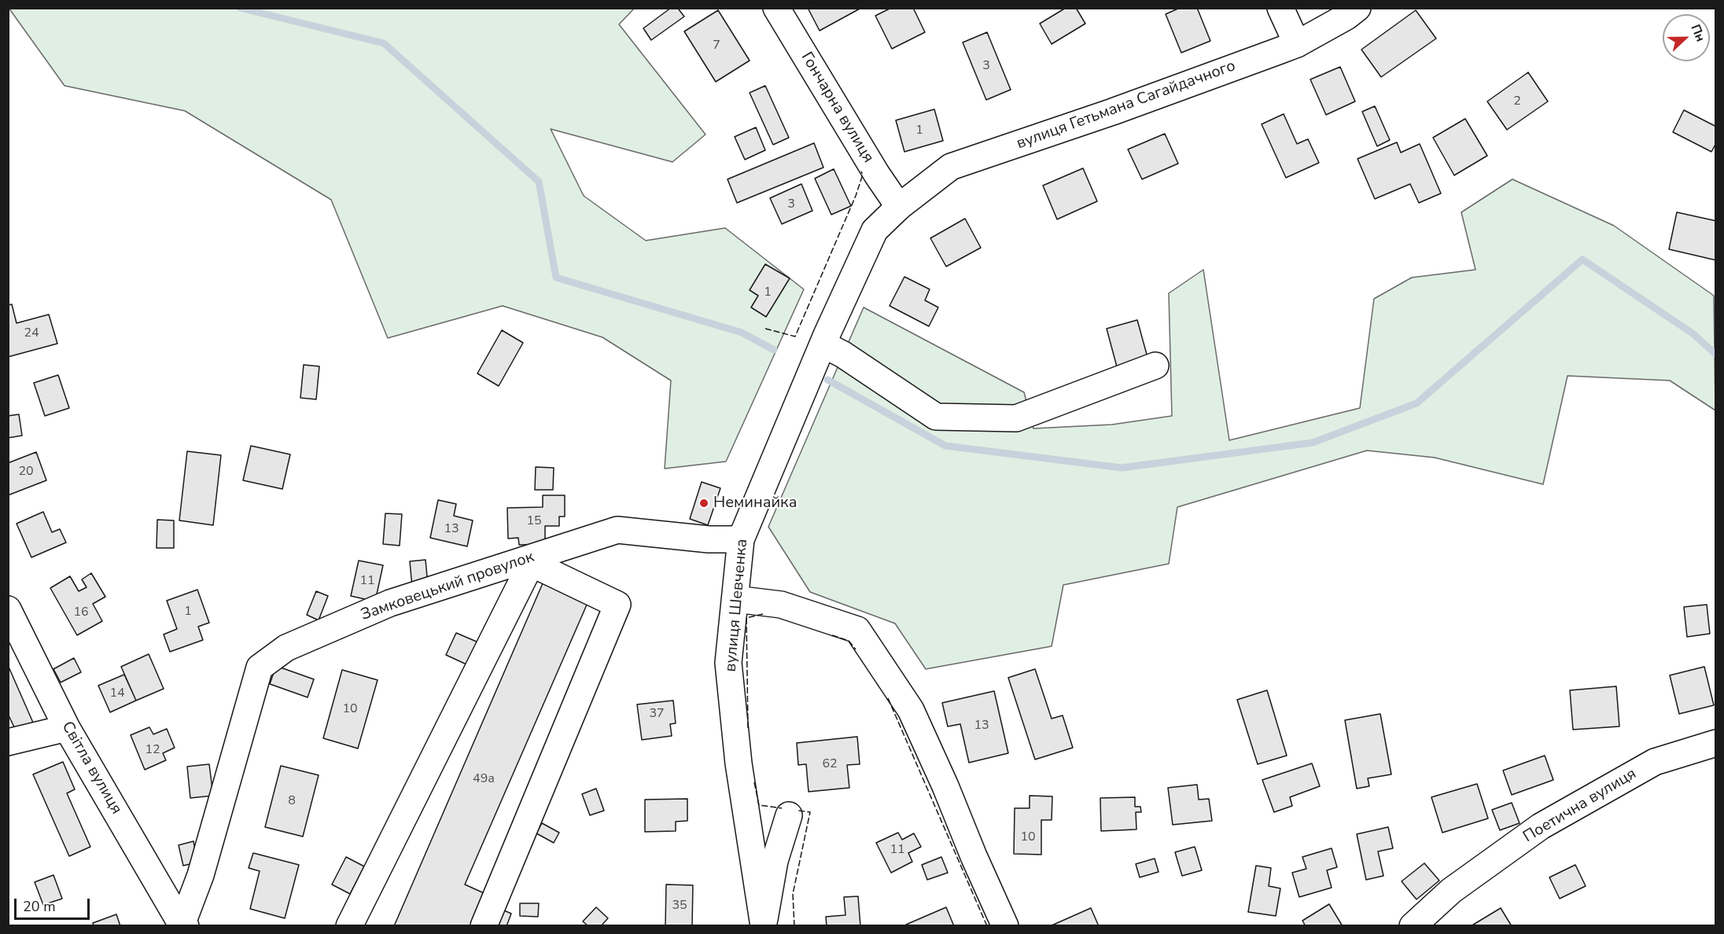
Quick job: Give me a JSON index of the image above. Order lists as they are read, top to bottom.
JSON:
{
  "streets": {
    "street": [
      "вулиця Гетьмана Сагайдачного",
      "Гончарна вулиця",
      "Замковецький провулок",
      "вулиця Шевченка",
      "Світла вулиця",
      "Поетична вулиця"
    ]
  },
  "crossings": [
    ["вулиця Гетьмана Сагайдачного", "Гончарна вулиця"],
    ["вулиця Гетьмана Сагайдачного", "вулиця Шевченка"],
    ["Гончарна вулиця", "вулиця Шевченка"],
    ["Замковецький провулок", "вулиця Шевченка"],
    ["Замковецький провулок", "Світла вулиця"]
  ],
  "places": ["Неминайка"],
  "house_numbers": [
    "7",
    "3",
    "2",
    "1",
    "3",
    "1",
    "24",
    "20",
    "15",
    "13",
    "11",
    "1",
    "16",
    "14",
    "10",
    "37",
    "13",
    "12",
    "62",
    "49а",
    "8",
    "10",
    "11",
    "35"
  ],
  "scale_bar": "20 m",
  "north": "right"
}
